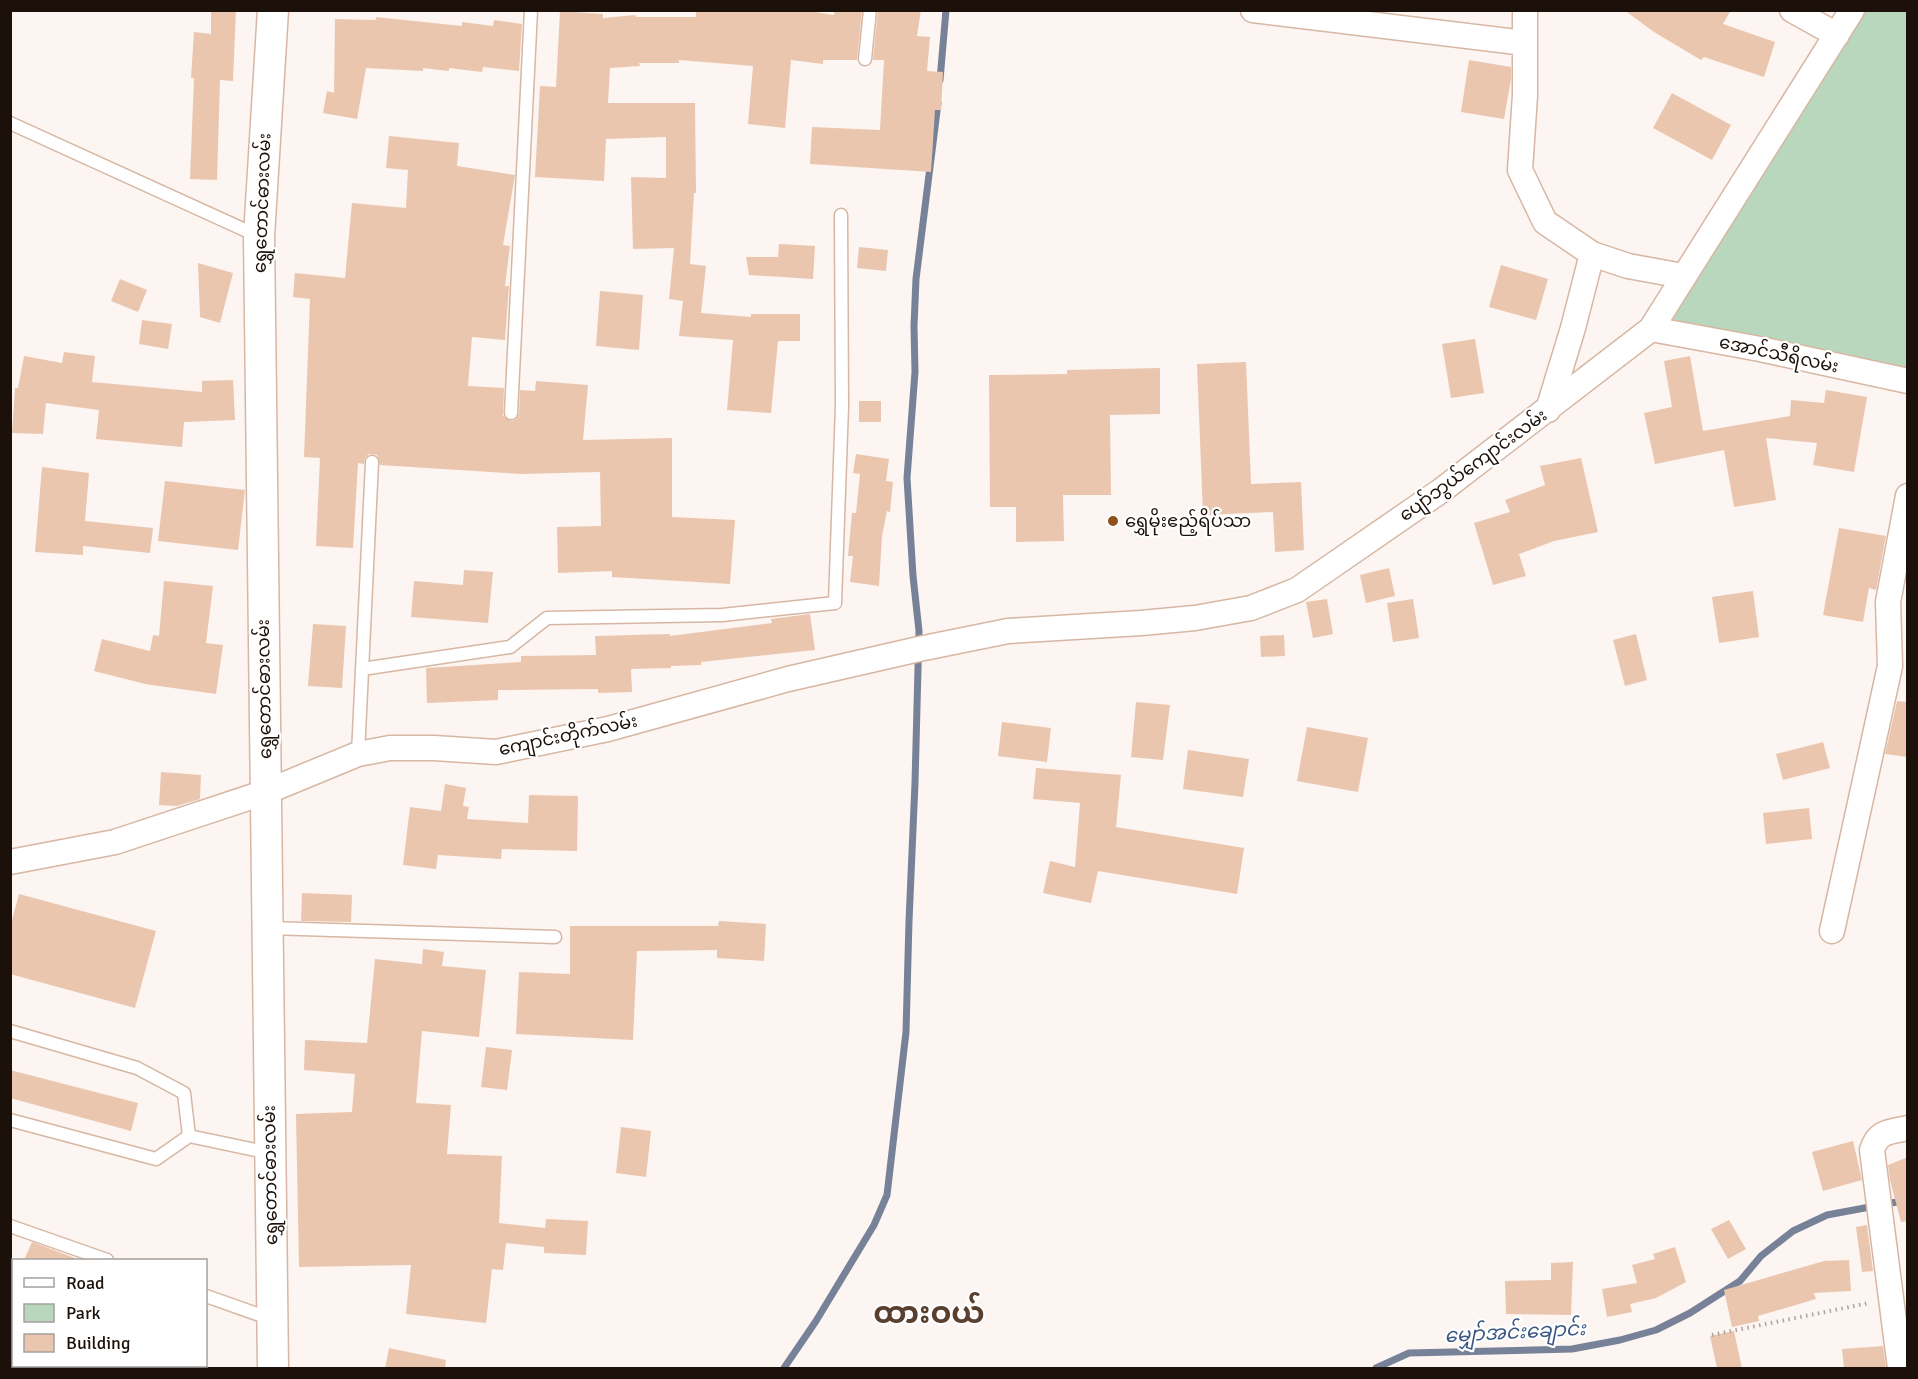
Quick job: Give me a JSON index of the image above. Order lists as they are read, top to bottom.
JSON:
{
  "streets": {
    "street": [
      "ရွှေတောင်ဓားလမ်း",
      "အောင်သီရိလမ်း",
      "ပျော်ဘွယ်ကျောင်းလမ်း",
      "ကျောင်းတိုက်လမ်း"
    ]
  },
  "crossings": [
    ["ရွှေတောင်ဓားလမ်း", "ကျောင်းတိုက်လမ်း"],
    ["အောင်သီရိလမ်း", "ပျော်ဘွယ်ကျောင်းလမ်း"],
    ["ပျော်ဘွယ်ကျောင်းလမ်း", "ကျောင်းတိုက်လမ်း"]
  ],
  "districts": ["ထားဝယ်"],
  "water": ["မျှော်အင်းချောင်း"],
  "places": ["ရွှေမိုးဧည့်ရိပ်သာ"],
  "legend": ["Road", "Park", "Building"]
}
